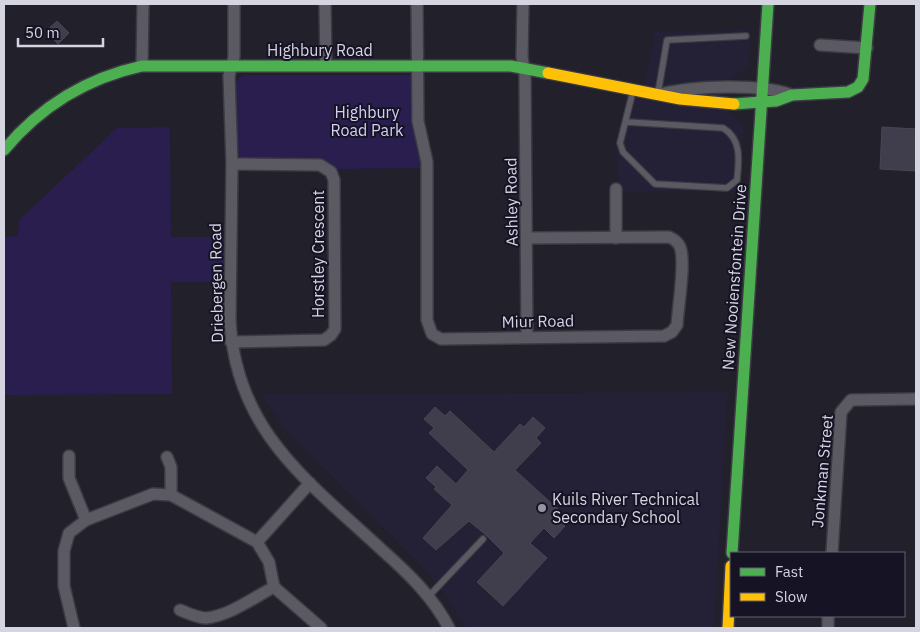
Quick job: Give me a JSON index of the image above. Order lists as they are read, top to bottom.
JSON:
{
  "streets": {
    "street": [
      "Highbury Road",
      "Ashley Road",
      "Horstley Crescent",
      "New Nooiensfontein Drive",
      "Driebergen Road",
      "Miur Road",
      "Jonkman Street"
    ]
  },
  "crossings": [
    ["Highbury Road", "Ashley Road"],
    ["Highbury Road", "New Nooiensfontein Drive"],
    ["Highbury Road", "Driebergen Road"],
    ["Highbury Road", "Miur Road"],
    ["Ashley Road", "Miur Road"],
    ["Horstley Crescent", "Driebergen Road"]
  ],
  "parks": ["Highbury Road Park"],
  "places": ["Kuils River Technical Secondary School"],
  "legend": ["Fast", "Slow"],
  "scale_bar": "50 m"
}
